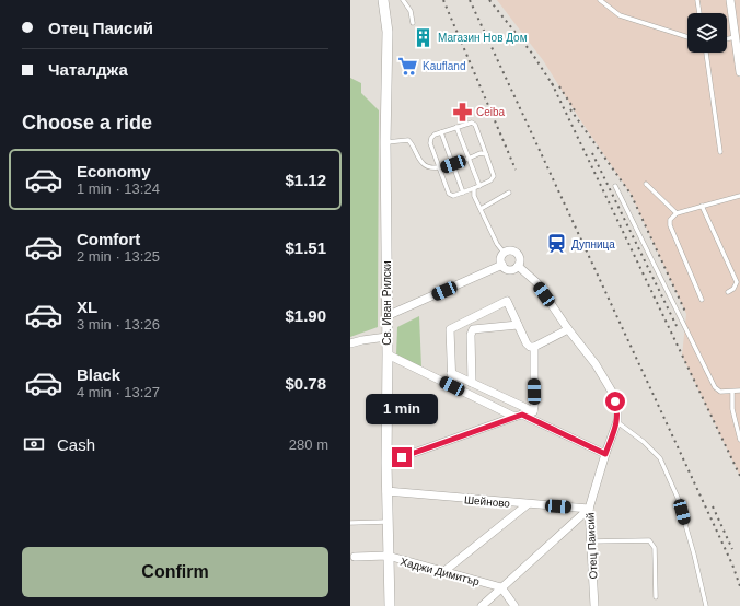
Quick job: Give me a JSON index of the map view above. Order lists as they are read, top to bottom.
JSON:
{
  "streets": {
    "street": [
      "Св. Иван Рилски",
      "Шейново",
      "Отец Паисий",
      "Хаджи Димитър"
    ]
  },
  "crossings": [
    ["Св. Иван Рилски", "Шейново"],
    ["Св. Иван Рилски", "Хаджи Димитър"],
    ["Шейново", "Отец Паисий"]
  ],
  "places": {
    "building": ["Магазин Нов Дом"],
    "supermarket": ["Kaufland"],
    "pharmacy": ["Ceiba"],
    "station": ["Дупница"]
  },
  "page": {
    "banner": ["Отец Паисий", "Чаталджа"],
    "heading": "Choose a ride",
    "list": [
      {
        "name": "Economy",
        "note": "1 min · 13:24",
        "value": "$1.12"
      },
      {
        "name": "Comfort",
        "note": "2 min · 13:25",
        "value": "$1.51"
      },
      {
        "name": "XL",
        "note": "3 min · 13:26",
        "value": "$1.90"
      },
      {
        "name": "Black",
        "note": "4 min · 13:27",
        "value": "$0.78"
      }
    ],
    "bubble": "1 min",
    "pay": ["Cash", "280 m"],
    "buttons": "Confirm"
  }
}
